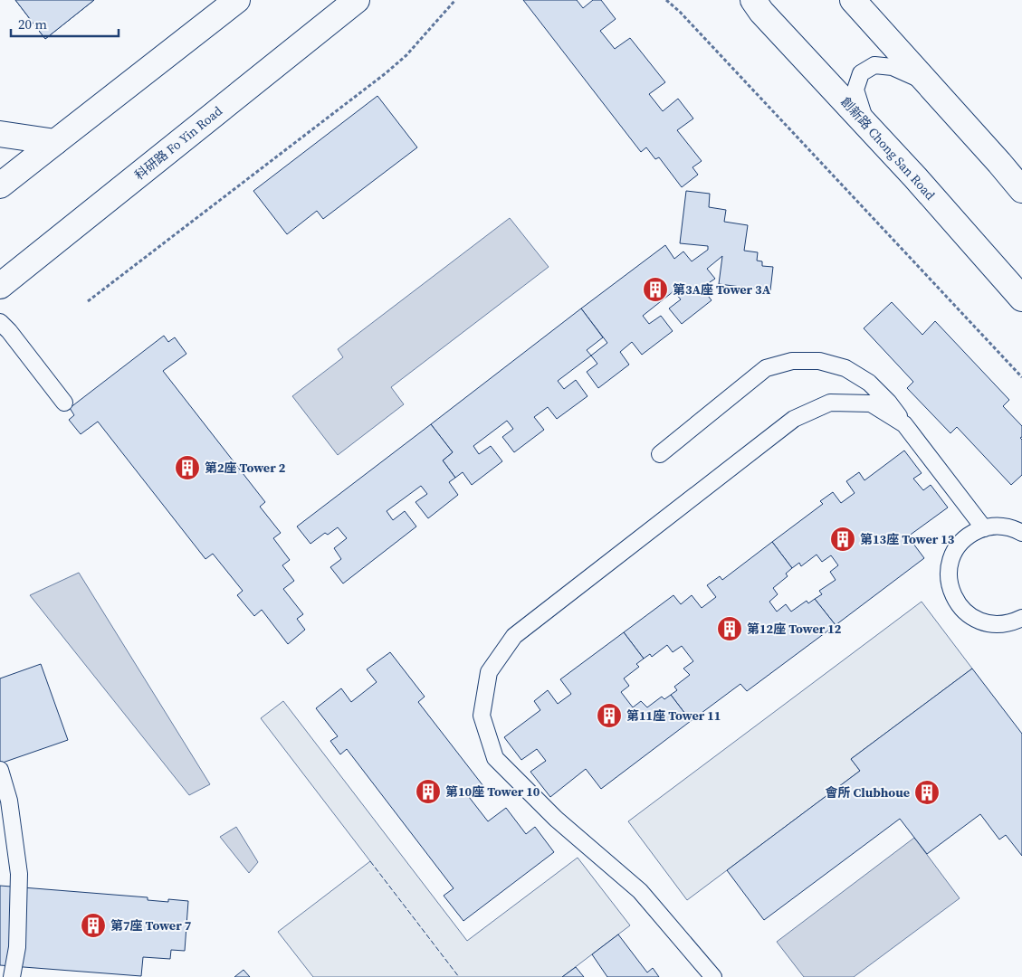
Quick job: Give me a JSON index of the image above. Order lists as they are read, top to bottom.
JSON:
{
  "streets": {
    "street": ["科研路 Fo Yin Road", "創新路 Chong San Road"]
  },
  "places": {
    "building": [
      "第3A座 Tower 3A",
      "第2座 Tower 2",
      "第13座 Tower 13",
      "第12座 Tower 12",
      "第11座 Tower 11",
      "第10座 Tower 10",
      "會所 Clubhoue",
      "第7座 Tower 7"
    ]
  },
  "scale_bar": "20 m"
}
